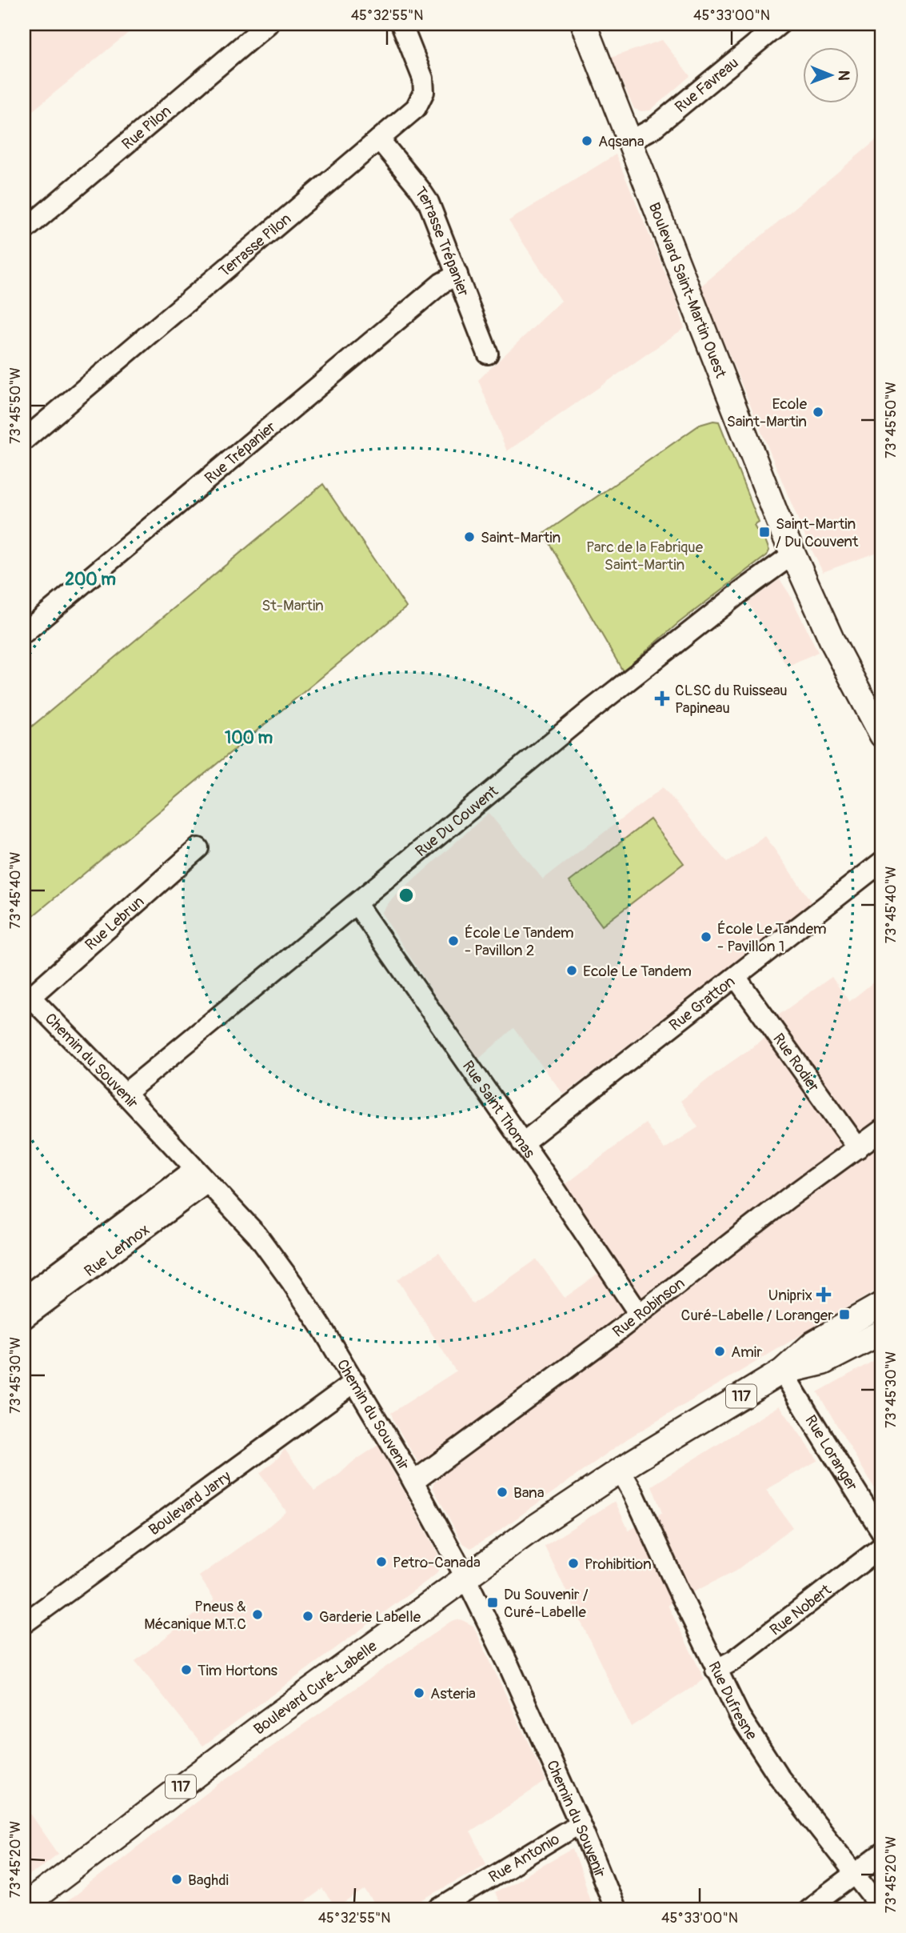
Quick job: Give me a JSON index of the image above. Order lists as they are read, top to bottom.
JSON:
{
  "streets": {
    "main road": ["Boulevard Saint-Martin Ouest", "117", "Boulevard Curé-Labelle"],
    "street": [
      "Rue Favreau",
      "Rue Pilon",
      "Terrasse Trépanier",
      "Terrasse Pilon",
      "Rue Trépanier",
      "Rue Du Couvent",
      "Rue Lebrun",
      "Rue Gratton",
      "Chemin du Souvenir",
      "Rue Rodier",
      "Rue Saint Thomas",
      "Rue Lennox",
      "Rue Robinson",
      "Rue Loranger",
      "Boulevard Jarry",
      "Rue Nobert",
      "Rue Dufresne",
      "Rue Antonio"
    ]
  },
  "crossings": [
    ["Rue Favreau", "Boulevard Saint-Martin Ouest"],
    ["Terrasse Trépanier", "Terrasse Pilon"],
    ["Terrasse Trépanier", "Rue Trépanier"],
    ["Boulevard Saint-Martin Ouest", "Rue Du Couvent"],
    ["Rue Du Couvent", "Chemin du Souvenir"],
    ["Rue Du Couvent", "Rue Saint Thomas"],
    ["Rue Lebrun", "Chemin du Souvenir"],
    ["Rue Gratton", "Rue Rodier"],
    ["Rue Gratton", "Rue Saint Thomas"],
    ["Chemin du Souvenir", "Rue Lennox"],
    ["Chemin du Souvenir", "Rue Robinson"],
    ["Chemin du Souvenir", "Boulevard Jarry"],
    ["Chemin du Souvenir", "Boulevard Curé-Labelle"],
    ["Chemin du Souvenir", "Rue Antonio"],
    ["Rue Rodier", "Rue Robinson"],
    ["Rue Saint Thomas", "Rue Robinson"],
    ["Rue Loranger", "Boulevard Curé-Labelle"],
    ["Rue Nobert", "Rue Dufresne"],
    ["Boulevard Curé-Labelle", "Rue Dufresne"]
  ],
  "parks": ["Parc de la Fabrique Saint-Martin", "St-Martin"],
  "places": {
    "other": [
      "Aqsana",
      "Ecole Saint-Martin",
      "Saint-Martin",
      "École Le Tandem - Pavillon 1",
      "École Le Tandem - Pavillon 2",
      "Ecole Le Tandem",
      "Amir",
      "Bana",
      "Petro-Canada",
      "Prohibition",
      "Pneus & Mécanique M.T.C",
      "Garderie Labelle",
      "Tim Hortons",
      "Asteria",
      "Baghdi"
    ],
    "transit": ["Saint-Martin / Du Couvent", "Curé-Labelle / Loranger", "Du Souvenir / Curé-Labelle"],
    "health": ["CLSC du Ruisseau Papineau", "Uniprix"]
  },
  "north": "right",
  "coordinates": [
    "45°32'55\"N",
    "45°33'00\"N",
    "73°45'50\"W",
    "73°45'40\"W",
    "73°45'30\"W",
    "73°45'20\"W"
  ],
  "rings": ["200 m", "100 m"]
}
